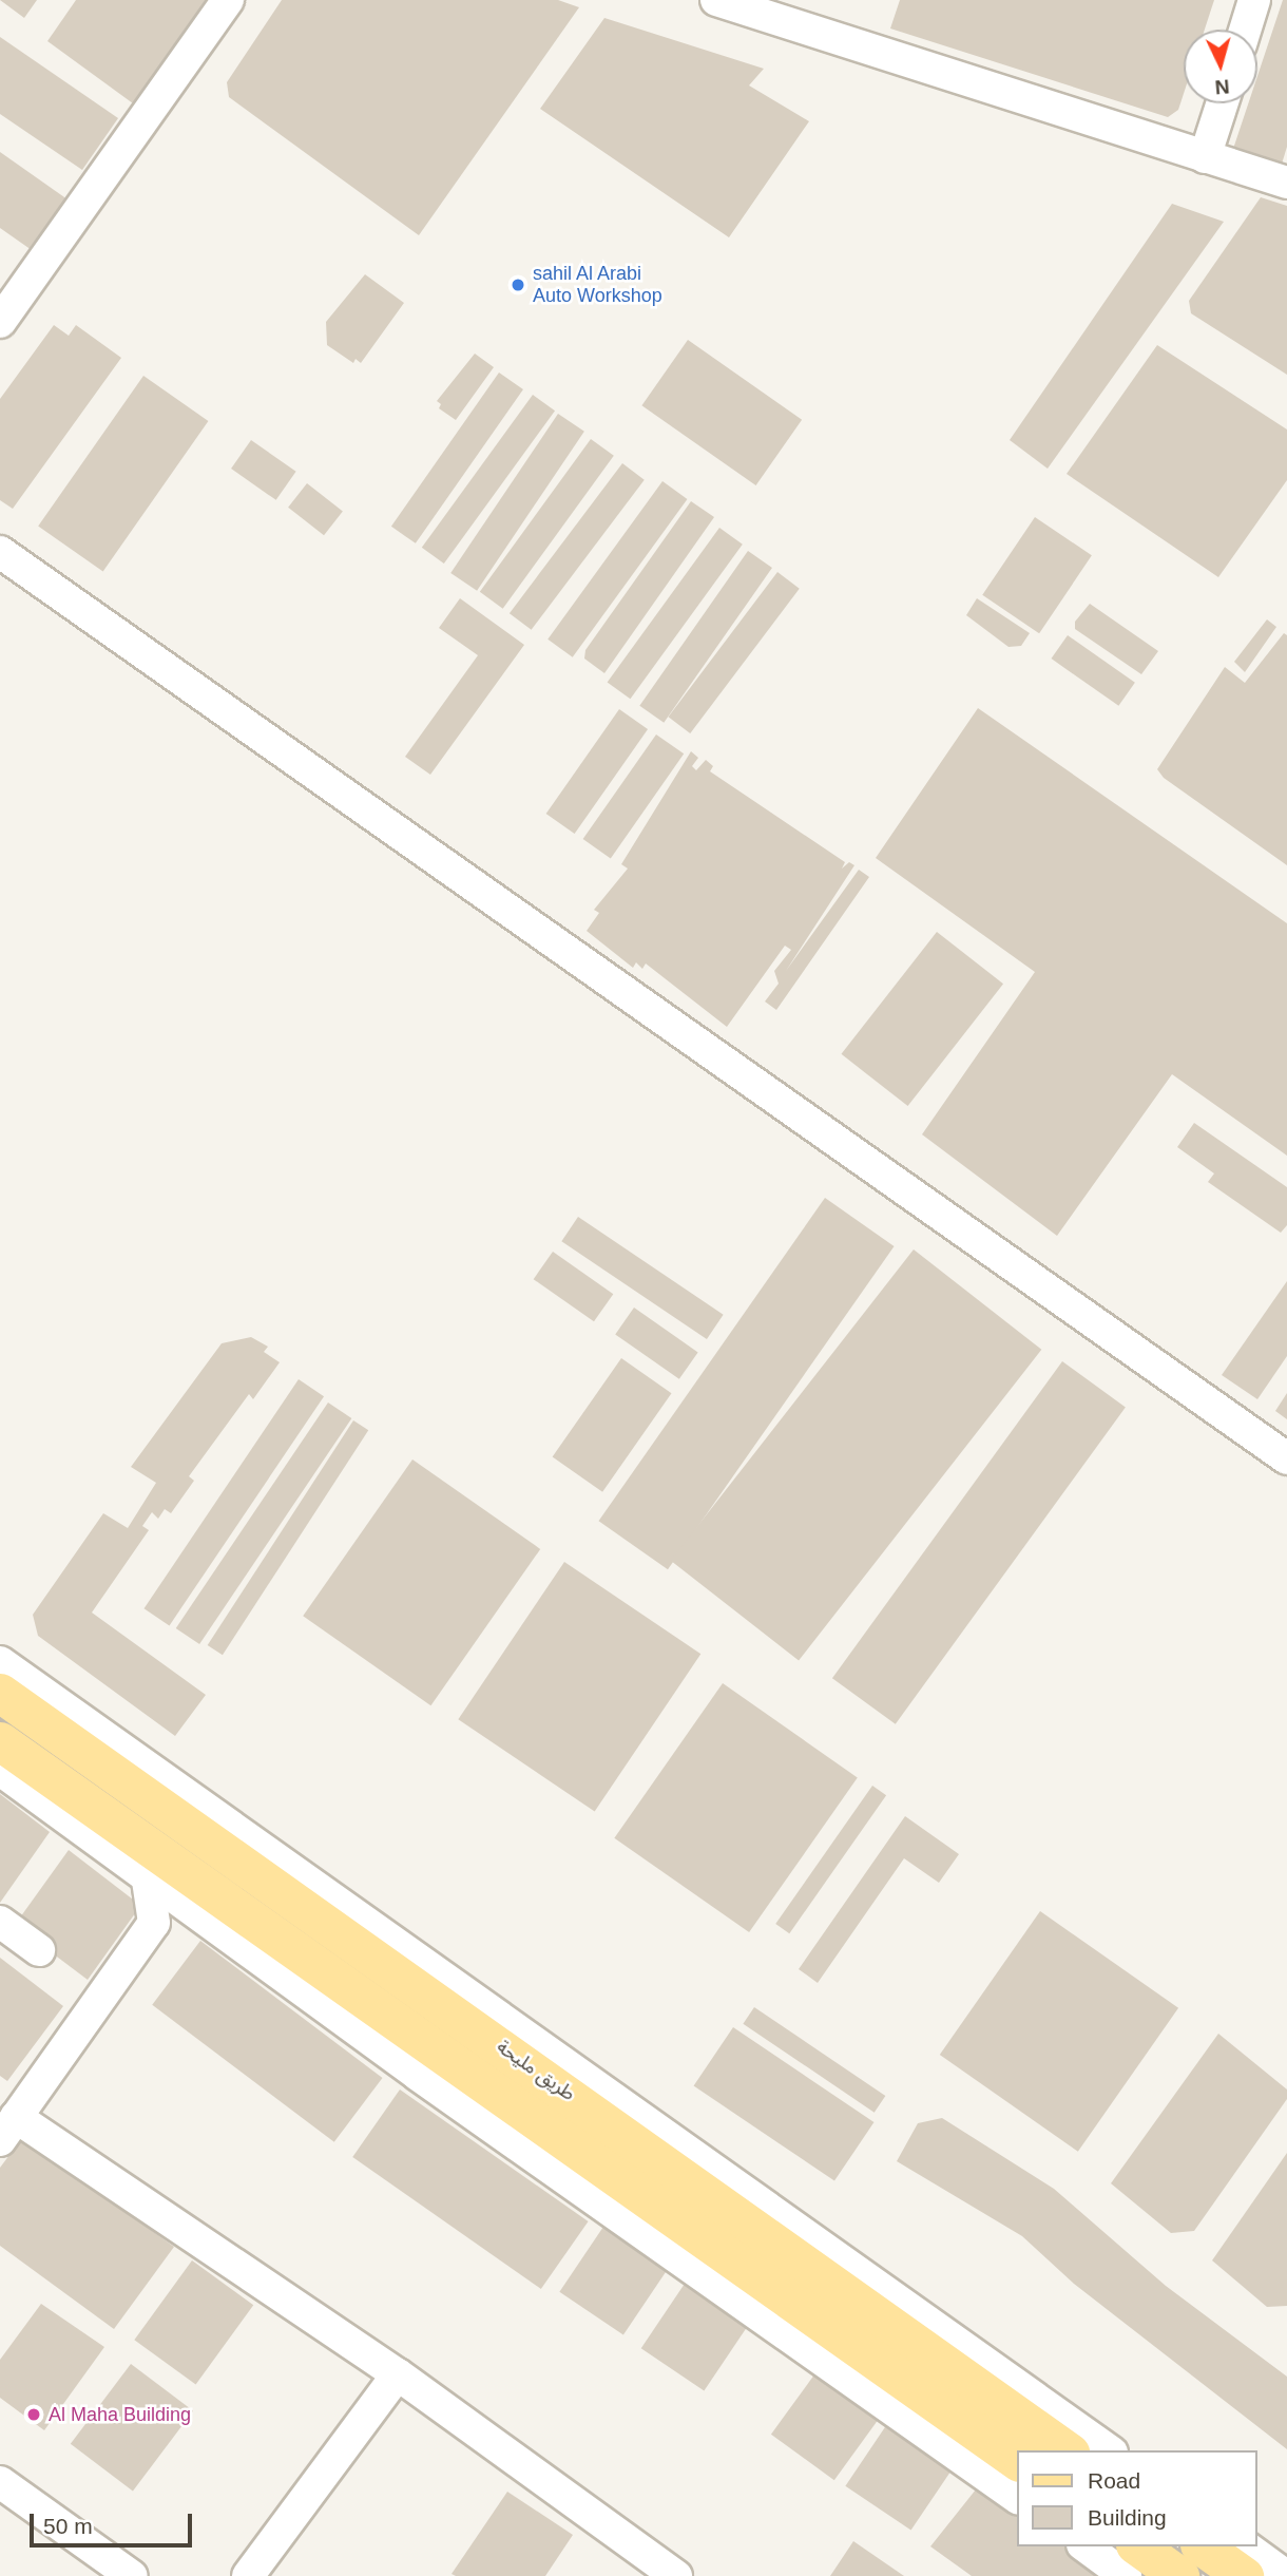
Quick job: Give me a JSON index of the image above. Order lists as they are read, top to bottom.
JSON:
{
  "streets": {
    "main road": ["طريق مليحة"]
  },
  "places": ["sahil Al Arabi Auto Workshop", "Al Maha Building"],
  "legend": ["Road", "Building"],
  "scale_bar": "50 m",
  "north": "bottom"
}
